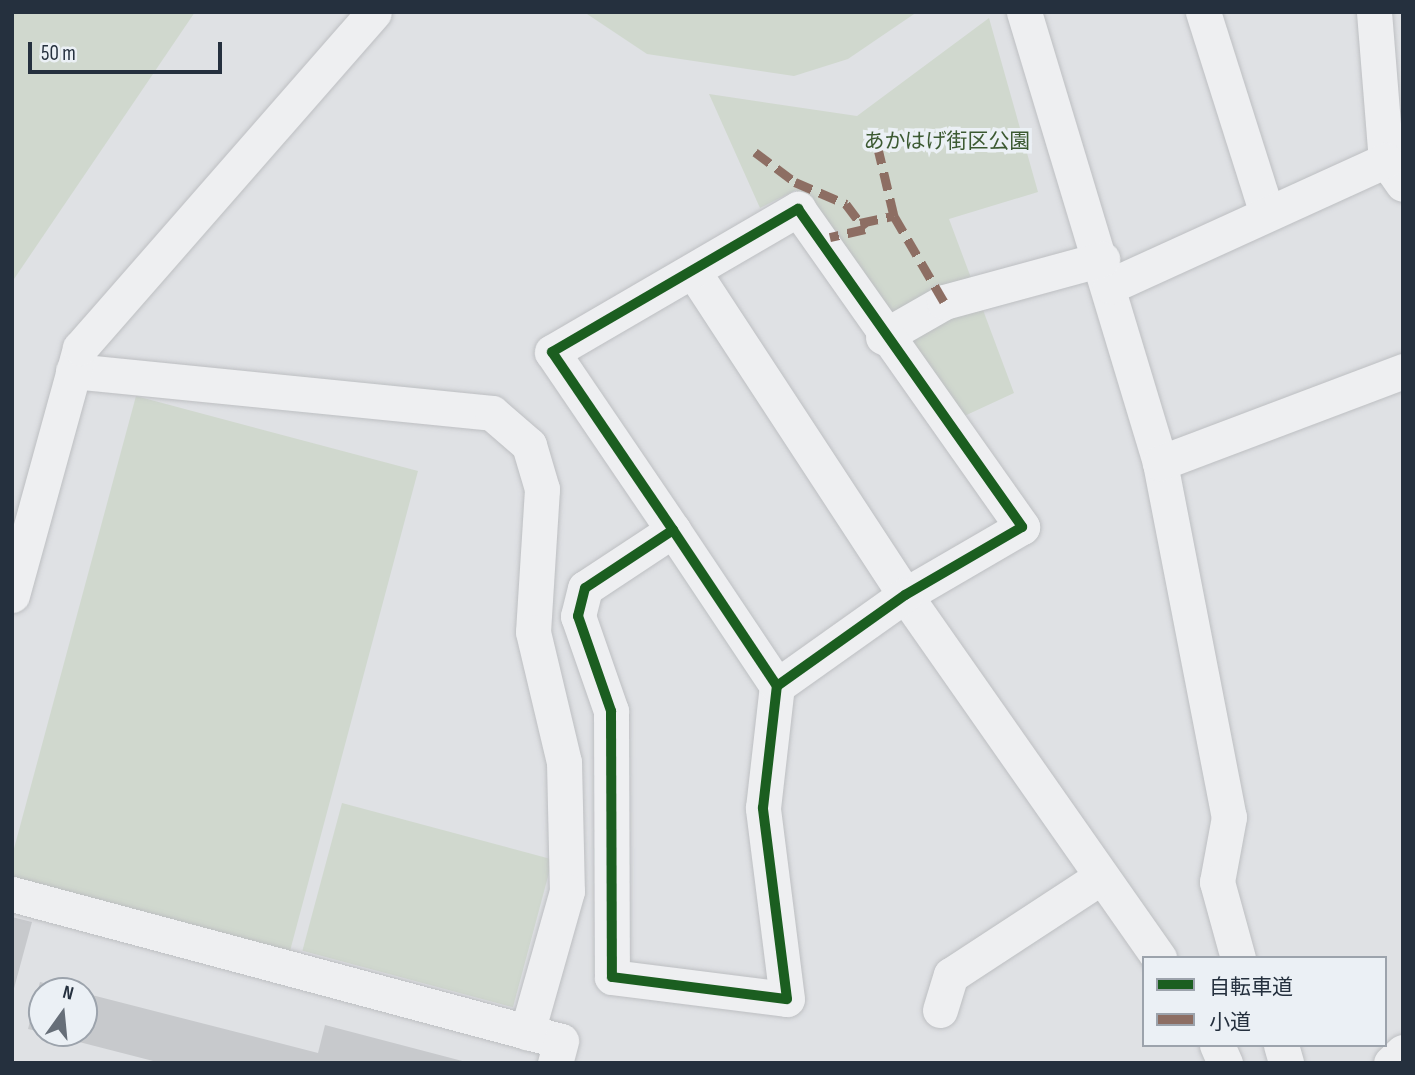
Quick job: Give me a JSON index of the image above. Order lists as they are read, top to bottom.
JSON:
{
  "parks": ["あかはげ街区公園"],
  "legend": ["自転車道", "小道"],
  "scale_bar": "50 m",
  "north": "top"
}
